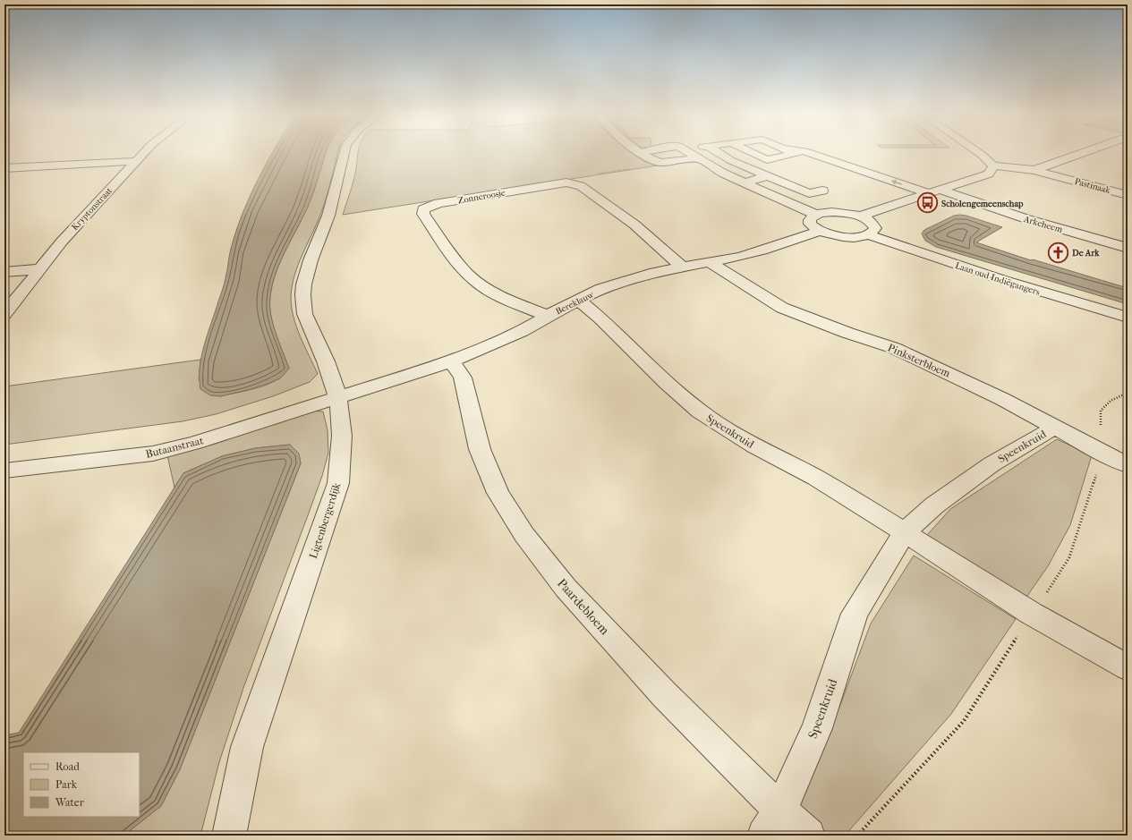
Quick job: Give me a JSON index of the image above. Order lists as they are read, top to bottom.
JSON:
{
  "streets": {
    "street": [
      "Pastinaak",
      "Zonneroosje",
      "Kryptonstraat",
      "Arkeheem",
      "Laan oud-Indiëgangers",
      "Bereklauw",
      "Pinksterbloem",
      "Speenkruid",
      "Butaanstraat",
      "Ligtenbergerdijk",
      "Paardebloem"
    ]
  },
  "crossings": [
    ["Zonneroosje", "Bereklauw"],
    ["Bereklauw", "Pinksterbloem"],
    ["Bereklauw", "Speenkruid"],
    ["Bereklauw", "Butaanstraat"],
    ["Bereklauw", "Ligtenbergerdijk"],
    ["Bereklauw", "Paardebloem"],
    ["Pinksterbloem", "Speenkruid"],
    ["Speenkruid", "Paardebloem"],
    ["Butaanstraat", "Ligtenbergerdijk"]
  ],
  "places": {
    "bus stop": ["Scholengemeenschap"],
    "church": ["De Ark"]
  },
  "legend": ["Road", "Park", "Water"]
}
